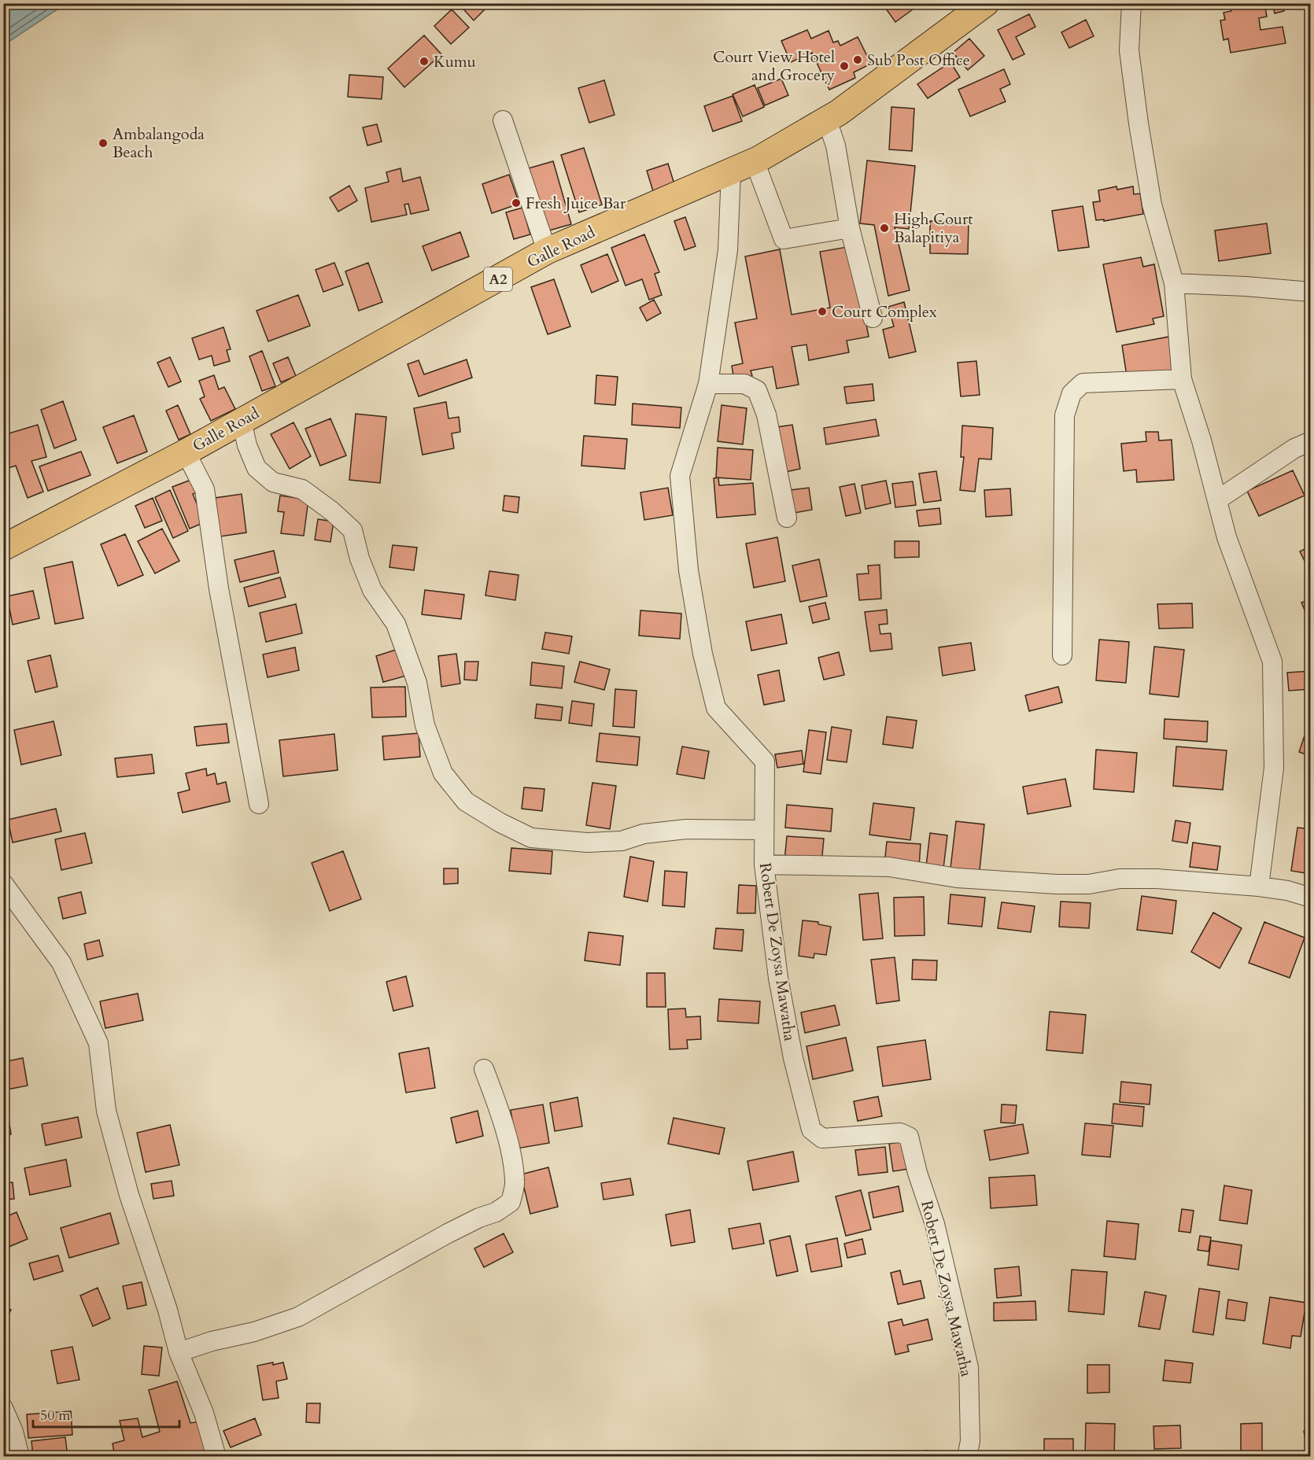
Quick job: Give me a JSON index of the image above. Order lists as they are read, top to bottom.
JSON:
{
  "streets": {
    "highway": ["Galle Road", "A2"],
    "street": ["Robert De Zoysa Mawatha"]
  },
  "crossings": [
    ["Galle Road", "Robert De Zoysa Mawatha"]
  ],
  "places": [
    "Sub Post Office",
    "Kumu",
    "Court View Hotel and Grocery",
    "Ambalangoda Beach",
    "Fresh Juice Bar",
    "High Court Balapitiya",
    "Court Complex"
  ],
  "scale_bar": "50 m"
}
